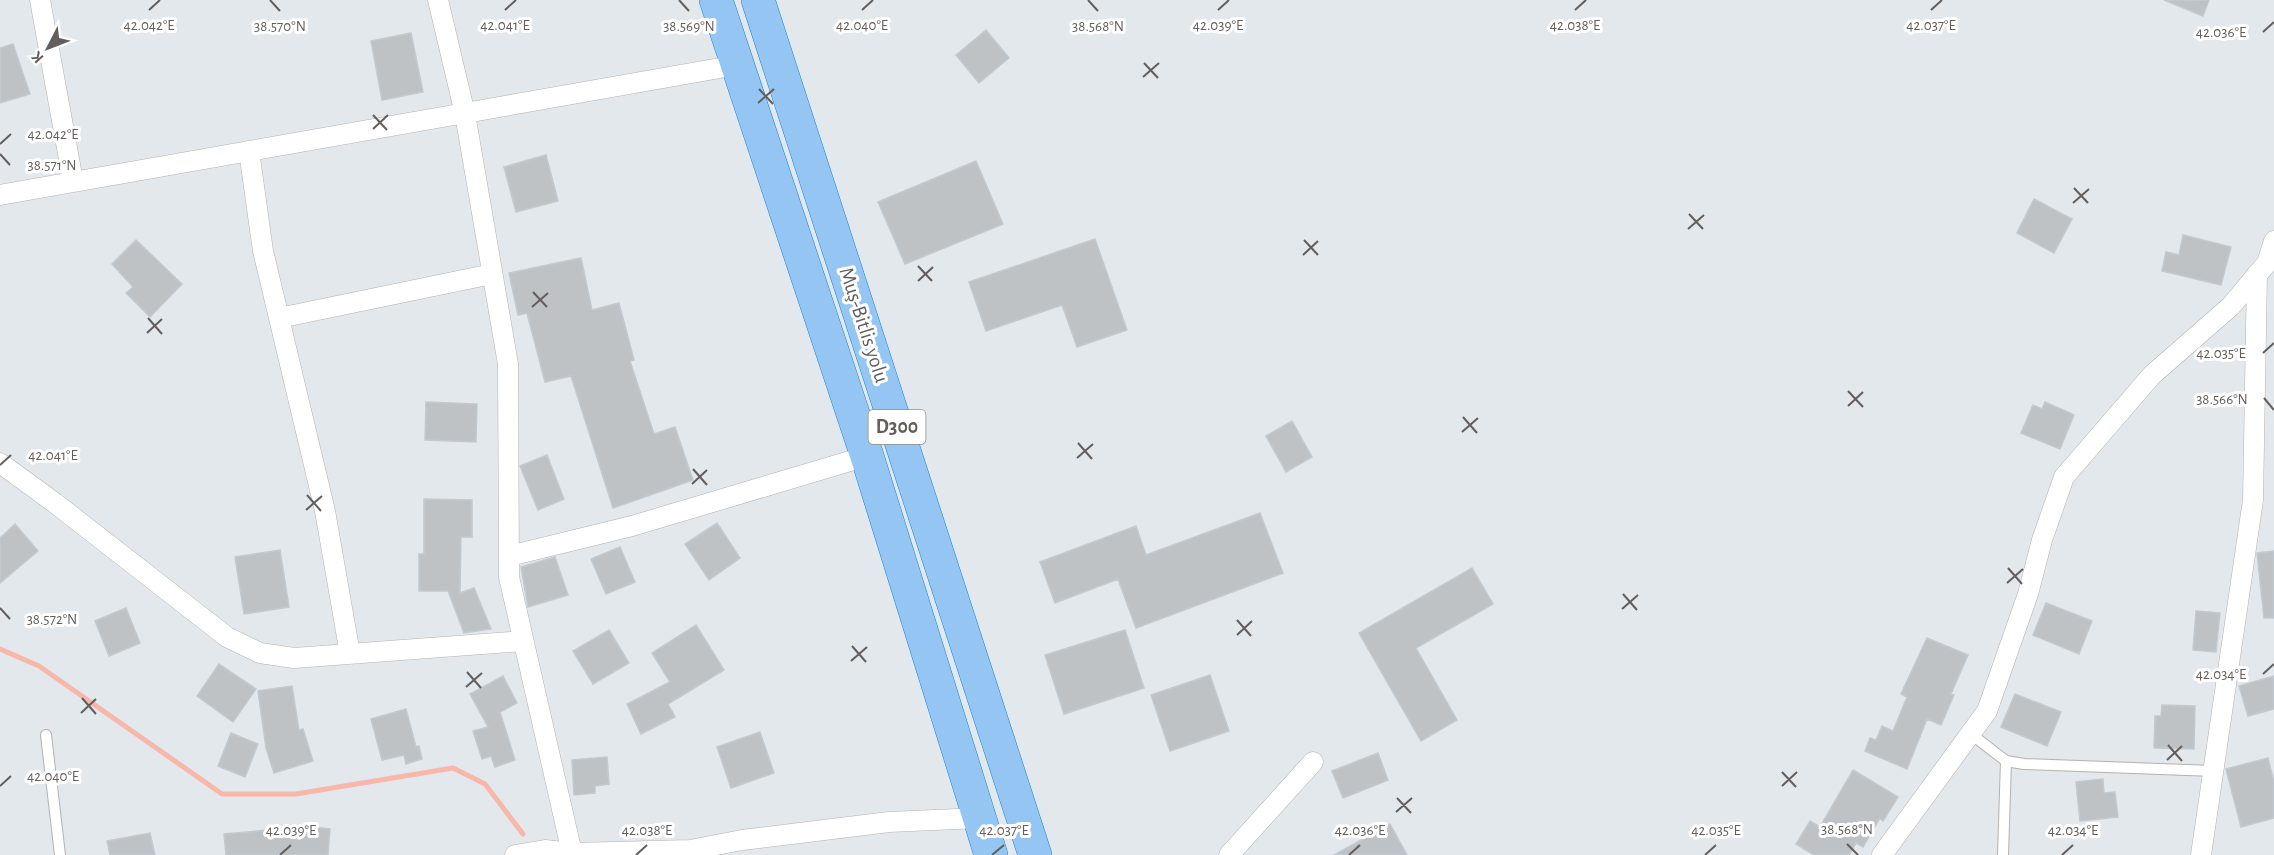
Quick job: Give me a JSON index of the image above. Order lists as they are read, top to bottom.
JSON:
{
  "streets": {
    "highway": ["Muş-Bitlis yolu", "D300"]
  },
  "north": "bottom left",
  "coordinates": [
    "42.042°E",
    "42.041°E",
    "42.040°E",
    "42.039°E",
    "42.038°E",
    "42.037°E",
    "38.570°N",
    "38.569°N",
    "38.568°N",
    "42.036°E",
    "38.571°N",
    "42.035°E",
    "38.566°N",
    "38.572°N",
    "42.034°E"
  ]
}
